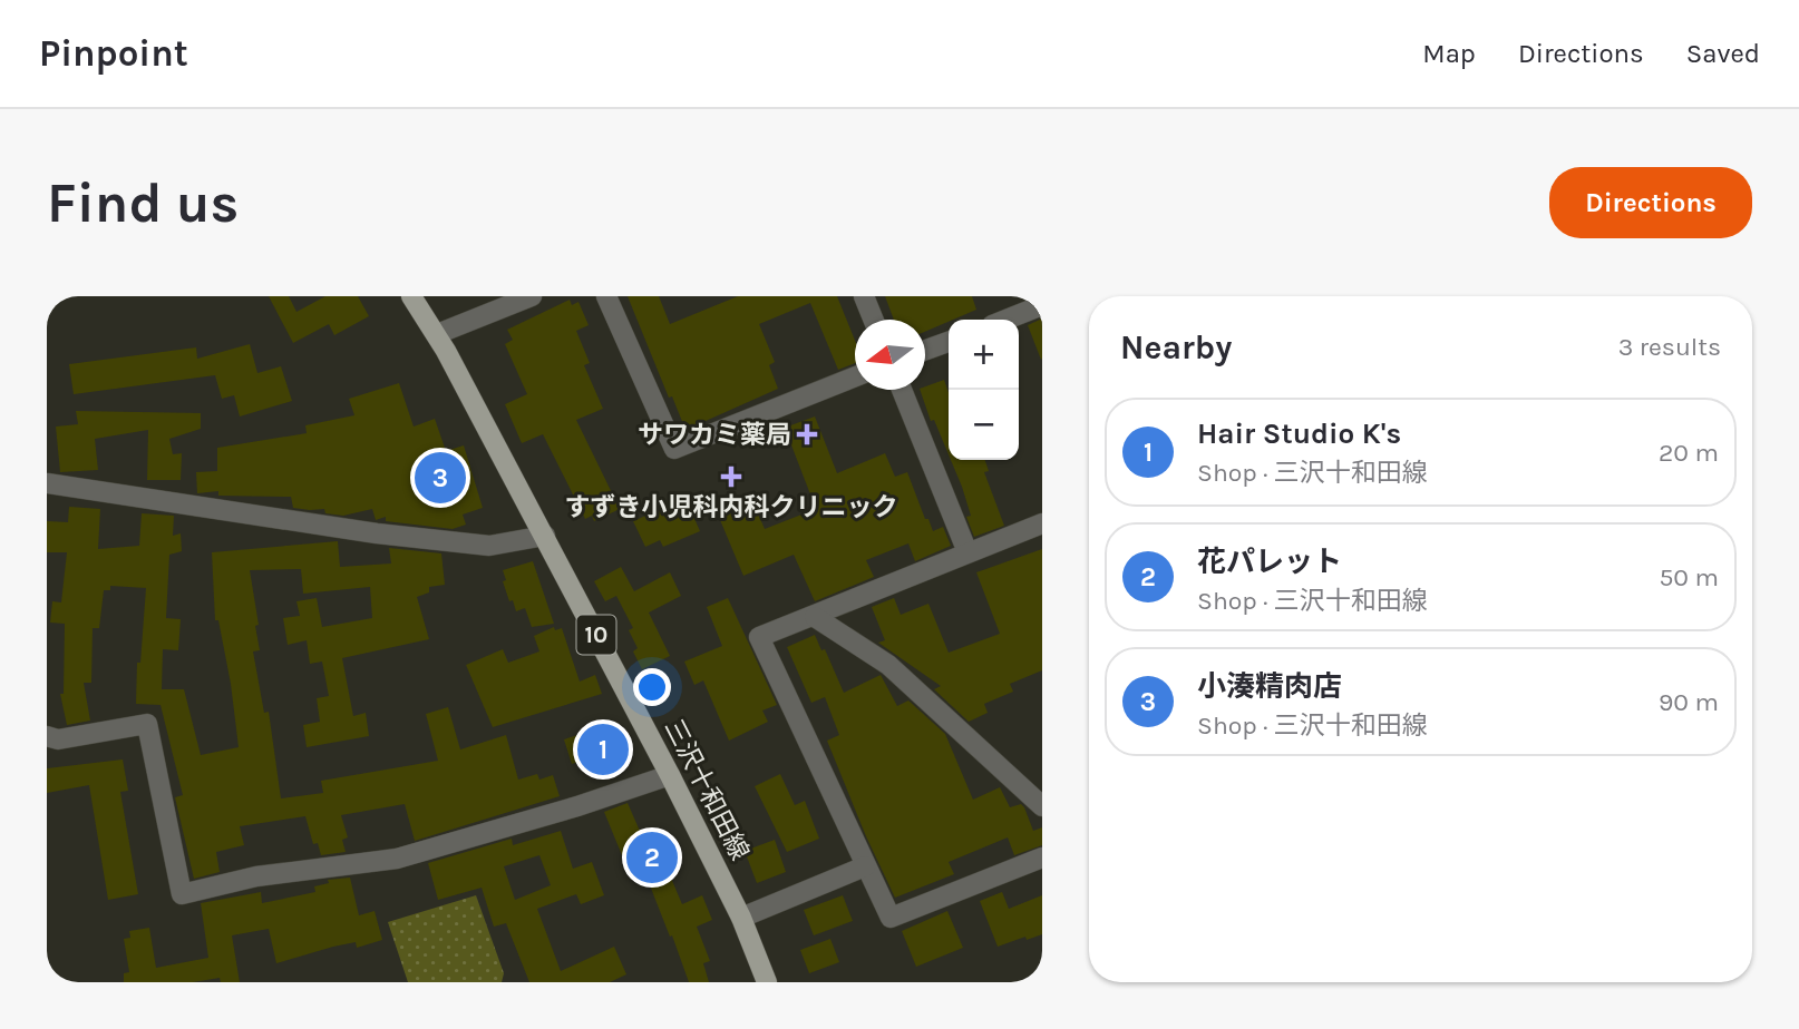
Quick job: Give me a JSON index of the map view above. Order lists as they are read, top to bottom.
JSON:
{
  "streets": {
    "main road": ["10", "三沢十和田線"]
  },
  "places": {
    "health": ["サワカミ薬局", "すずき小児科内科クリニック"]
  },
  "north": "left",
  "page": {
    "header": "Pinpoint",
    "nav": ["Map", "Directions", "Saved"],
    "buttons": "Directions",
    "title": "Find us",
    "heading": ["Nearby", "3 results"],
    "map_buttons": ["+", "−"],
    "list": [
      {
        "mark": "1",
        "name": "Hair Studio K's",
        "note": "Shop · 三沢十和田線",
        "value": "20 m"
      },
      {
        "mark": "2",
        "name": "花パレット",
        "note": "Shop · 三沢十和田線",
        "value": "50 m"
      },
      {
        "mark": "3",
        "name": "小湊精肉店",
        "note": "Shop · 三沢十和田線",
        "value": "90 m"
      }
    ],
    "pins": ["3", "1", "2"]
  }
}
